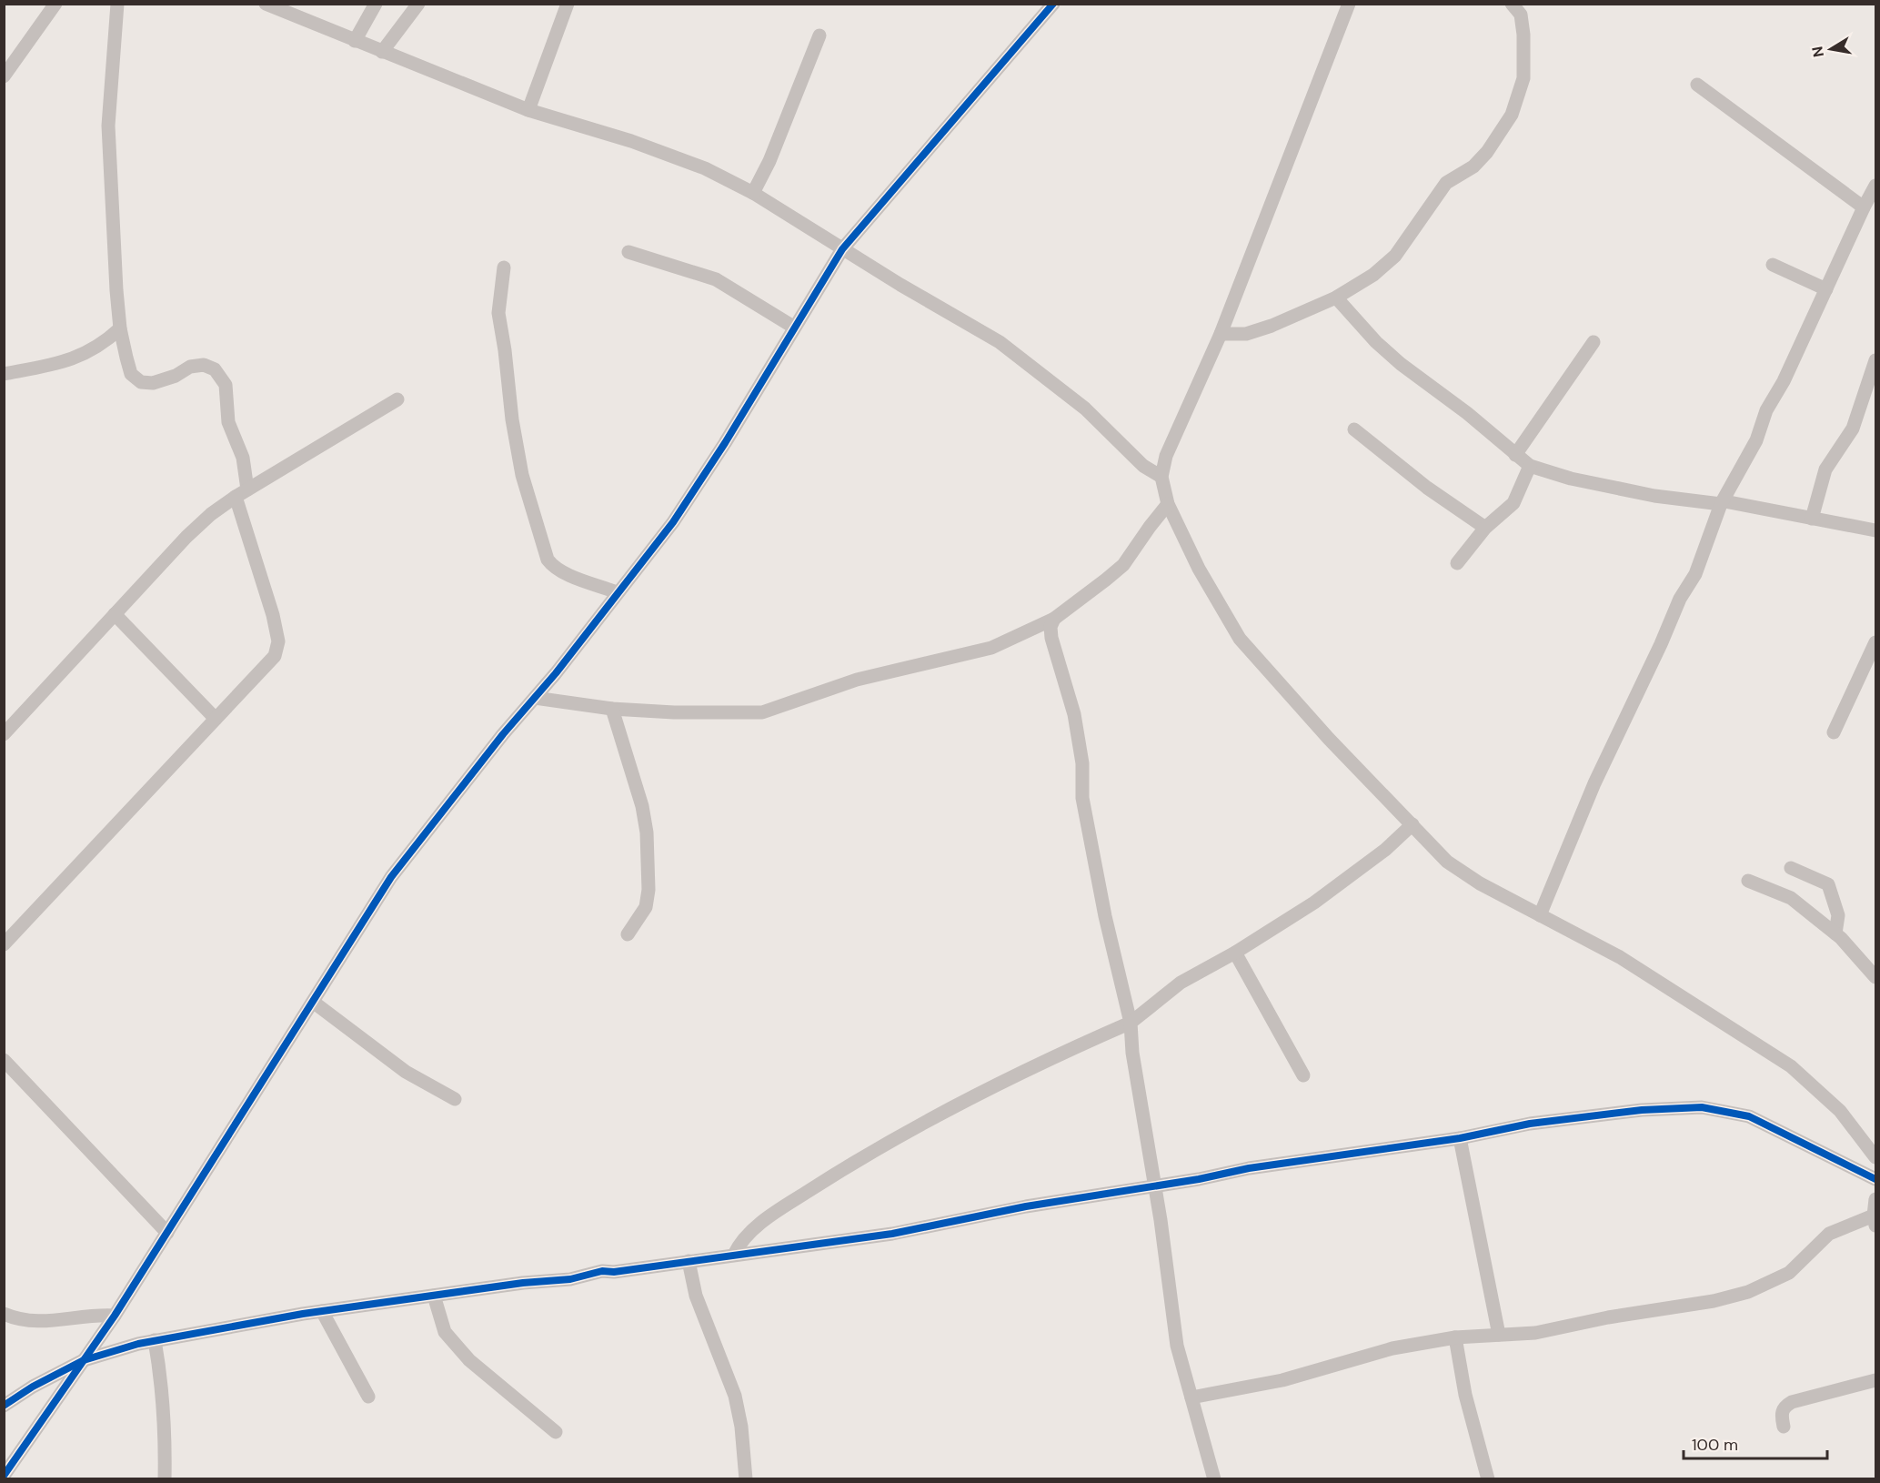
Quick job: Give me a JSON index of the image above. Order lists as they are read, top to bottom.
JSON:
{
  "scale_bar": "100 m",
  "north": "left"
}
